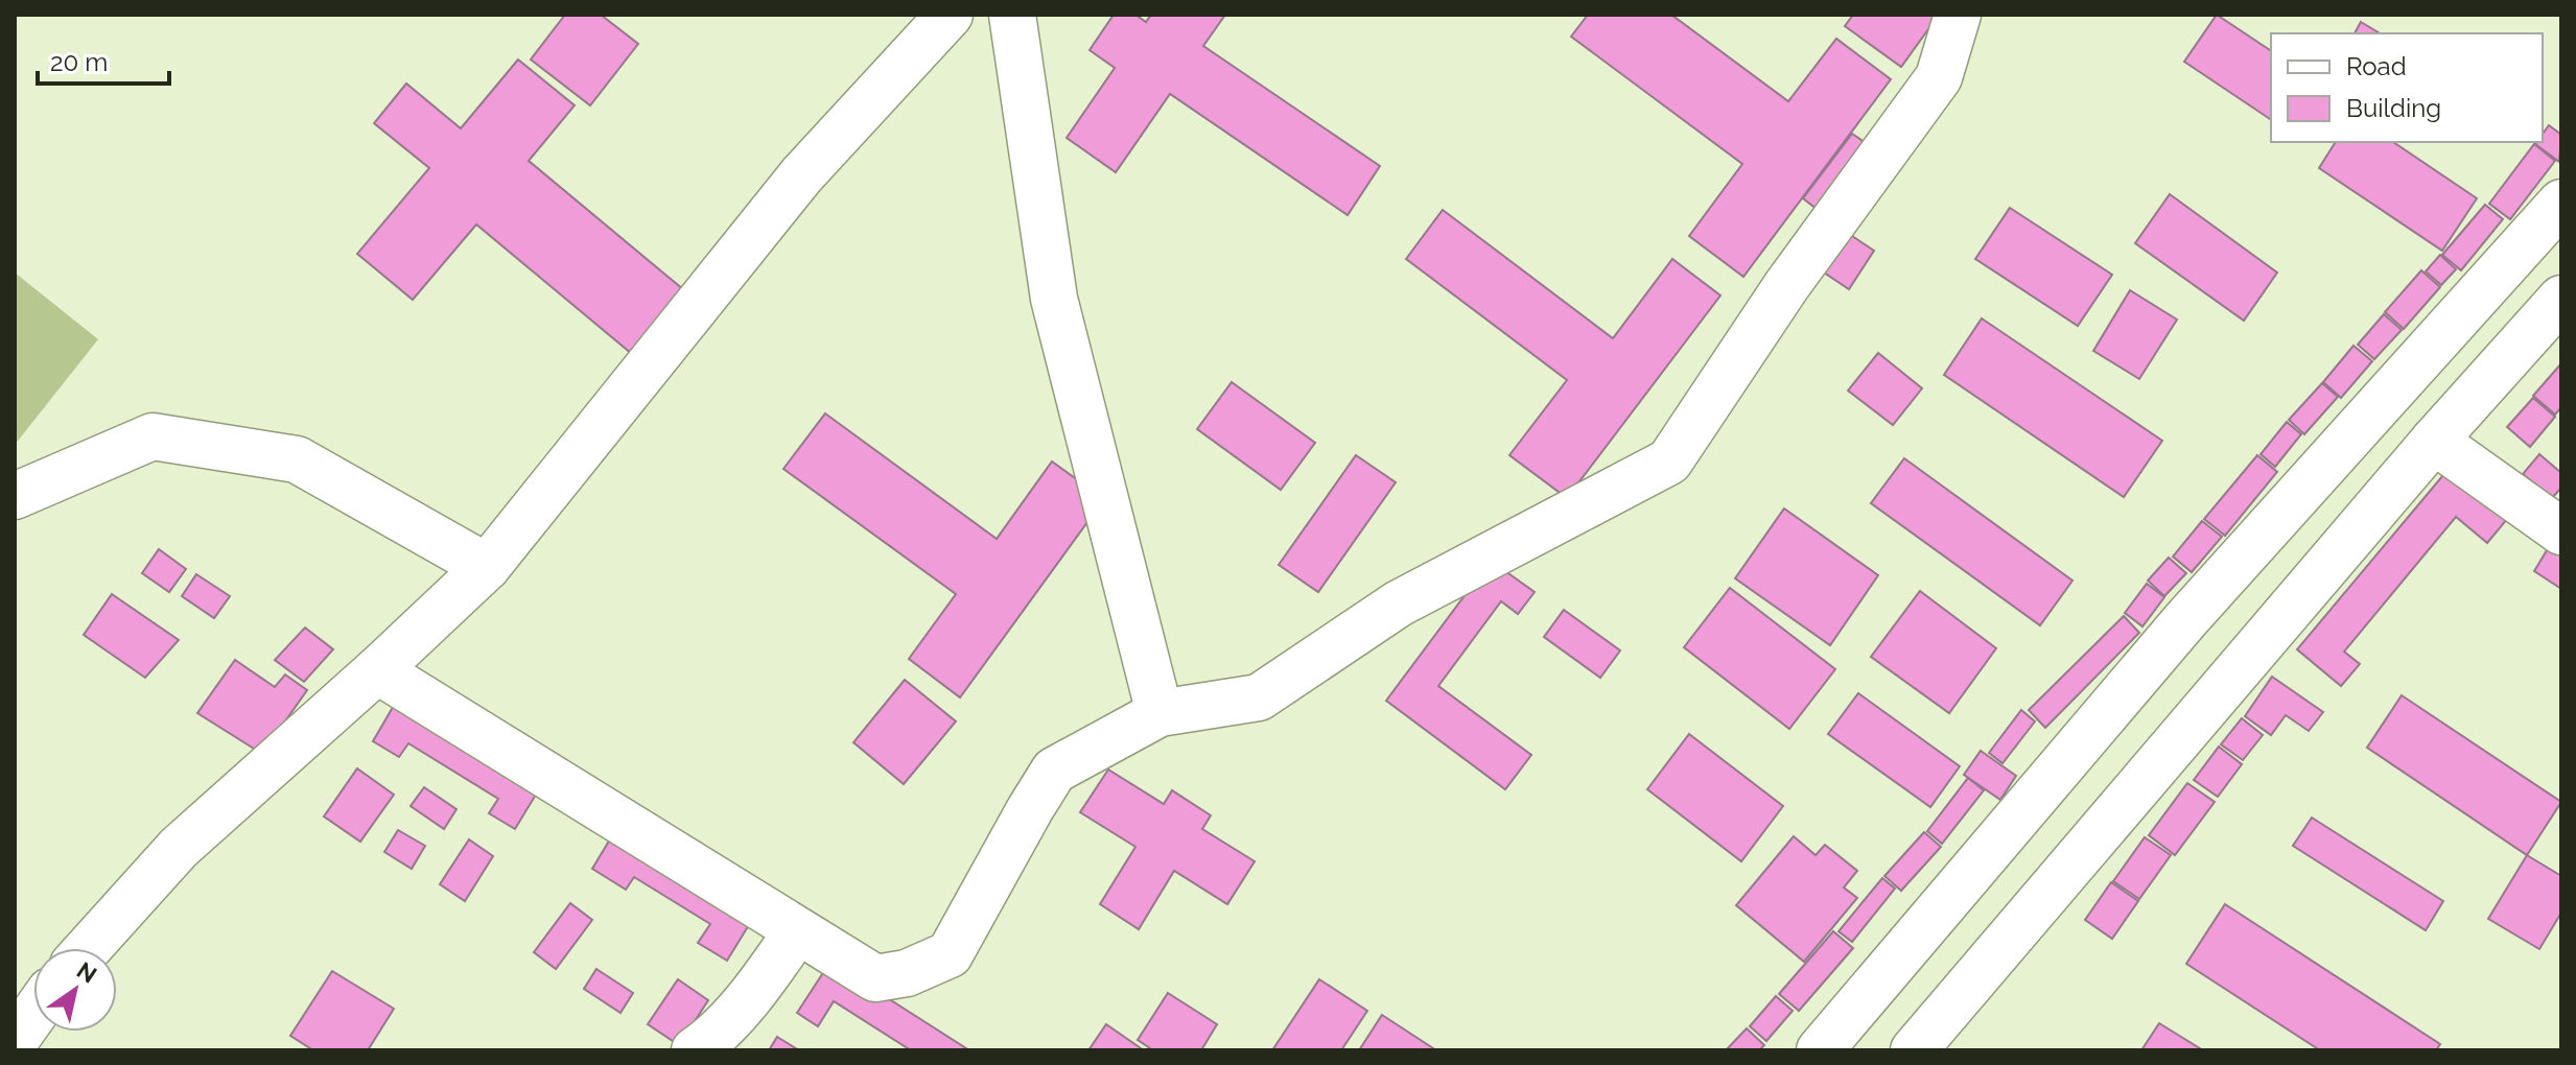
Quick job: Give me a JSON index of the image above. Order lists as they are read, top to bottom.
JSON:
{
  "legend": ["Road", "Building"],
  "scale_bar": "20 m",
  "north": "top right"
}
